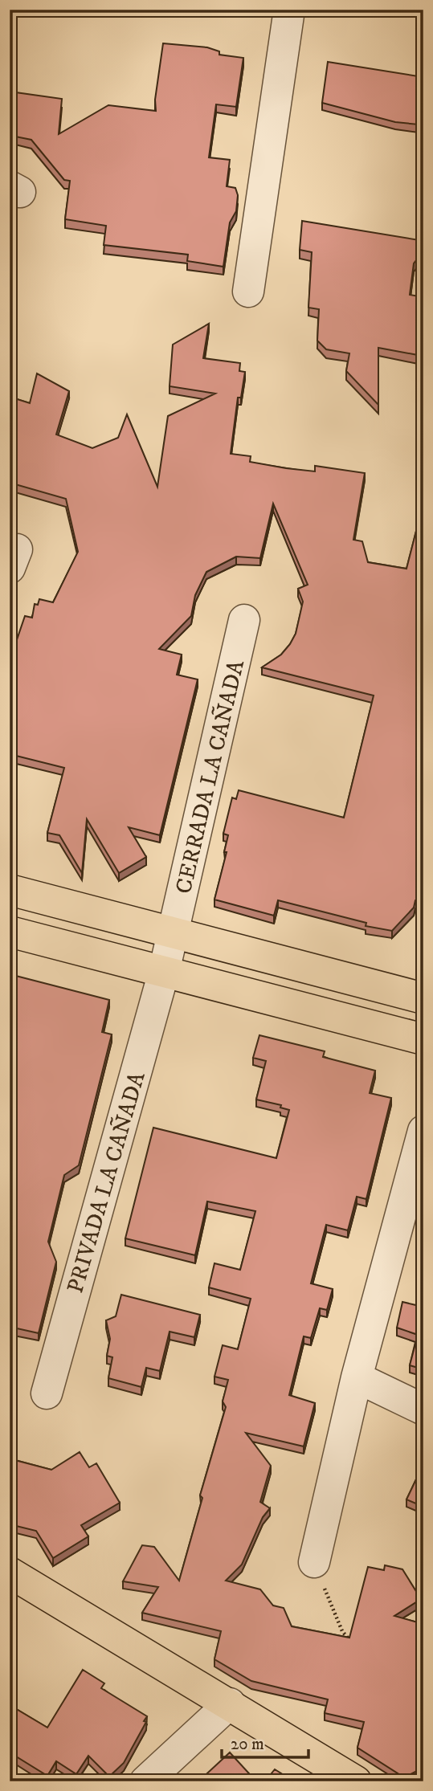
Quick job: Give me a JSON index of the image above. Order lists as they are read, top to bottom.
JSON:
{
  "streets": {
    "street": ["CERRADA LA CAÑADA", "PRIVADA LA CAÑADA"]
  },
  "crossings": [
    ["CERRADA LA CAÑADA", "PRIVADA LA CAÑADA"]
  ],
  "scale_bar": "20 m"
}
